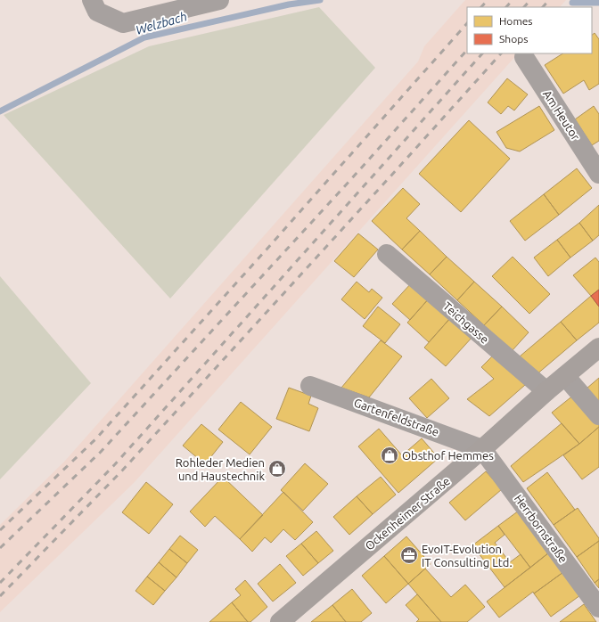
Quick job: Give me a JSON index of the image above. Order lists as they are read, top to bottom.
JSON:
{
  "streets": {
    "main road": ["Ockenheimer Straße"],
    "street": [
      "Am Heutor",
      "Teichgasse",
      "Gartenfeldstraße",
      "Herrbornstraße"
    ]
  },
  "crossings": [
    ["Teichgasse", "Ockenheimer Straße"],
    ["Gartenfeldstraße", "Ockenheimer Straße"],
    ["Gartenfeldstraße", "Herrbornstraße"],
    ["Ockenheimer Straße", "Herrbornstraße"]
  ],
  "water": ["Welzbach"],
  "places": {
    "shop": ["Obsthof Hemmes", "Rohleder Medien und Haustechnik"],
    "office": ["EvoIT-Evolution IT Consulting Ltd."]
  },
  "legend": ["Homes", "Shops"]
}
